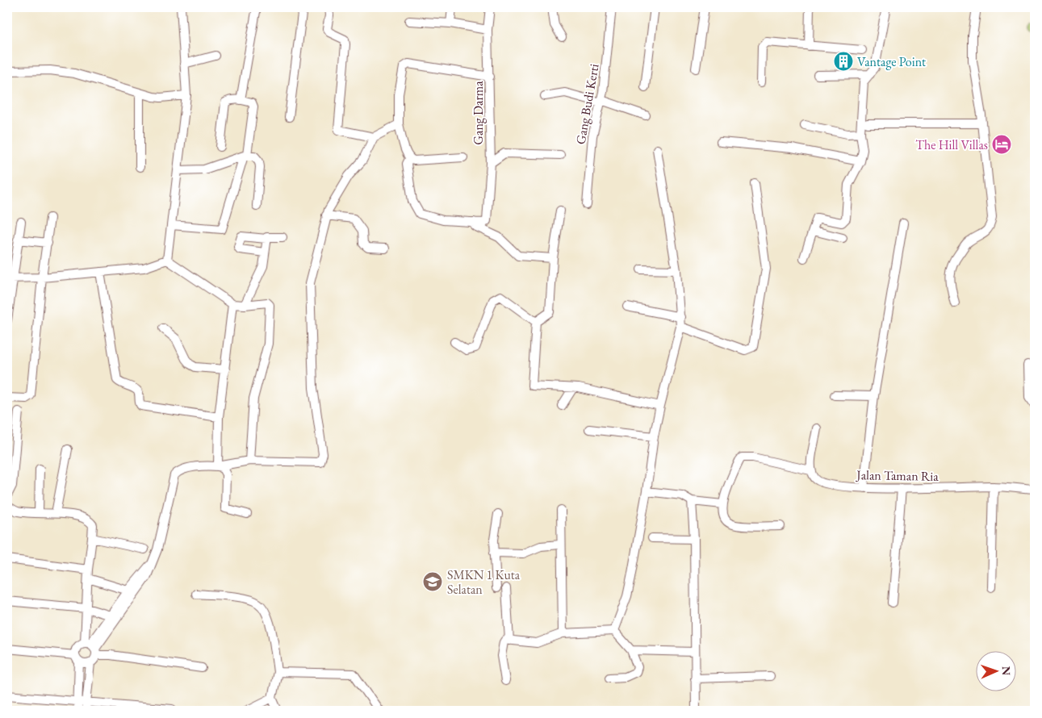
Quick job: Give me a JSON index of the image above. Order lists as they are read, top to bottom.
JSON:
{
  "streets": {
    "street": ["Gang Budi Kerti", "Gang Darma", "Jalan Taman Ria"]
  },
  "places": {
    "building": ["Vantage Point"],
    "hotel": ["The Hill Villas"],
    "school or university": ["SMKN 1 Kuta Selatan"]
  },
  "north": "right"
}
